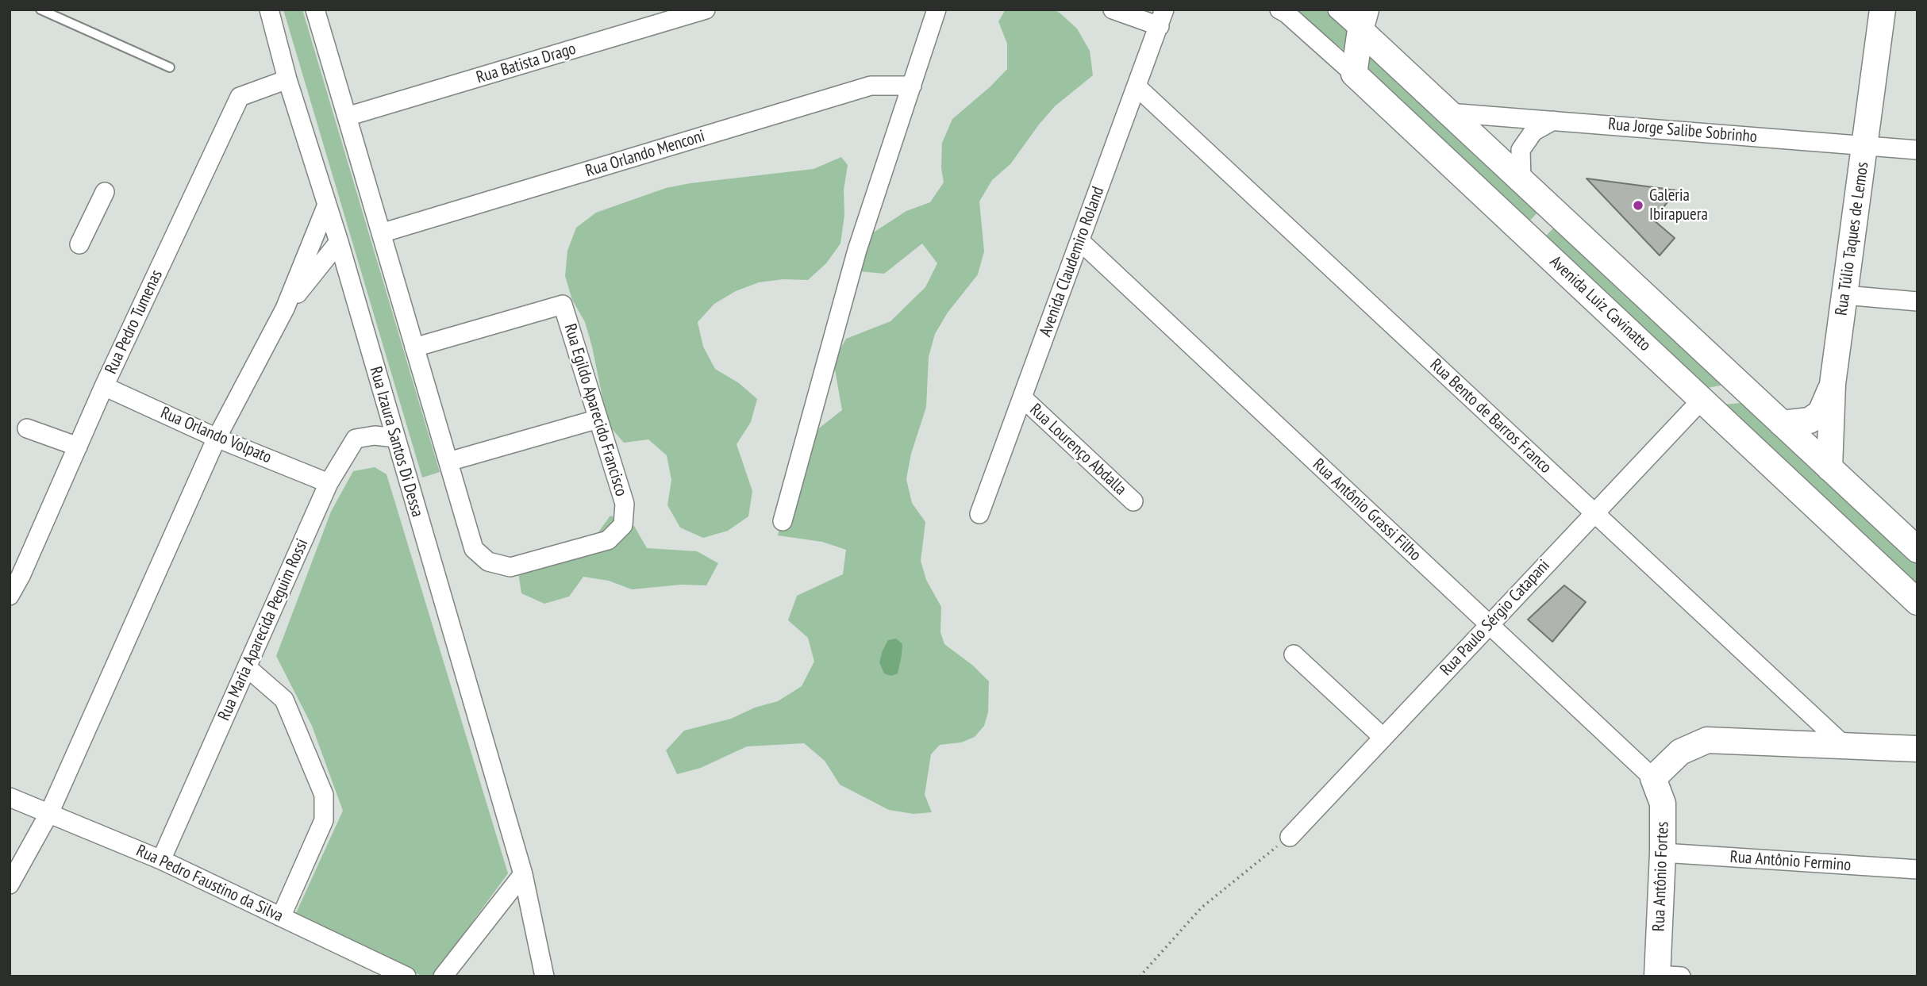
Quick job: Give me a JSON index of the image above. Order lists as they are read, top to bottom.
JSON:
{
  "streets": {
    "street": [
      "Rua Batista Drago",
      "Rua Jorge Salibe Sobrinho",
      "Rua Orlando Menconi",
      "Rua Túlio Taques de Lemos",
      "Avenida Claudemiro Roland",
      "Avenida Luiz Cavinatto",
      "Rua Pedro Tumenas",
      "Rua Egildo Aparecido Francisco",
      "Rua Bento de Barros Franco",
      "Rua Orlando Volpato",
      "Rua Izaura Santos Di Dessa",
      "Rua Lourenço Abdalla",
      "Rua Antônio Grassi Filho",
      "Rua Paulo Sérgio Catapani",
      "Rua Maria Aparecida Peguim Rossi",
      "Rua Antônio Fermino",
      "Rua Antônio Fortes",
      "Rua Pedro Faustino da Silva"
    ]
  },
  "crossings": [
    ["Rua Jorge Salibe Sobrinho", "Rua Túlio Taques de Lemos"],
    ["Avenida Claudemiro Roland", "Rua Bento de Barros Franco"],
    ["Avenida Claudemiro Roland", "Rua Lourenço Abdalla"],
    ["Avenida Claudemiro Roland", "Rua Antônio Grassi Filho"],
    ["Avenida Luiz Cavinatto", "Rua Paulo Sérgio Catapani"],
    ["Rua Pedro Tumenas", "Rua Orlando Volpato"],
    ["Rua Pedro Tumenas", "Rua Izaura Santos Di Dessa"],
    ["Rua Bento de Barros Franco", "Rua Paulo Sérgio Catapani"],
    ["Rua Orlando Volpato", "Rua Maria Aparecida Peguim Rossi"],
    ["Rua Izaura Santos Di Dessa", "Rua Maria Aparecida Peguim Rossi"],
    ["Rua Antônio Grassi Filho", "Rua Paulo Sérgio Catapani"],
    ["Rua Antônio Grassi Filho", "Rua Antônio Fortes"],
    ["Rua Maria Aparecida Peguim Rossi", "Rua Pedro Faustino da Silva"],
    ["Rua Antônio Fermino", "Rua Antônio Fortes"]
  ],
  "places": ["Galeria Ibirapuera"]
}
